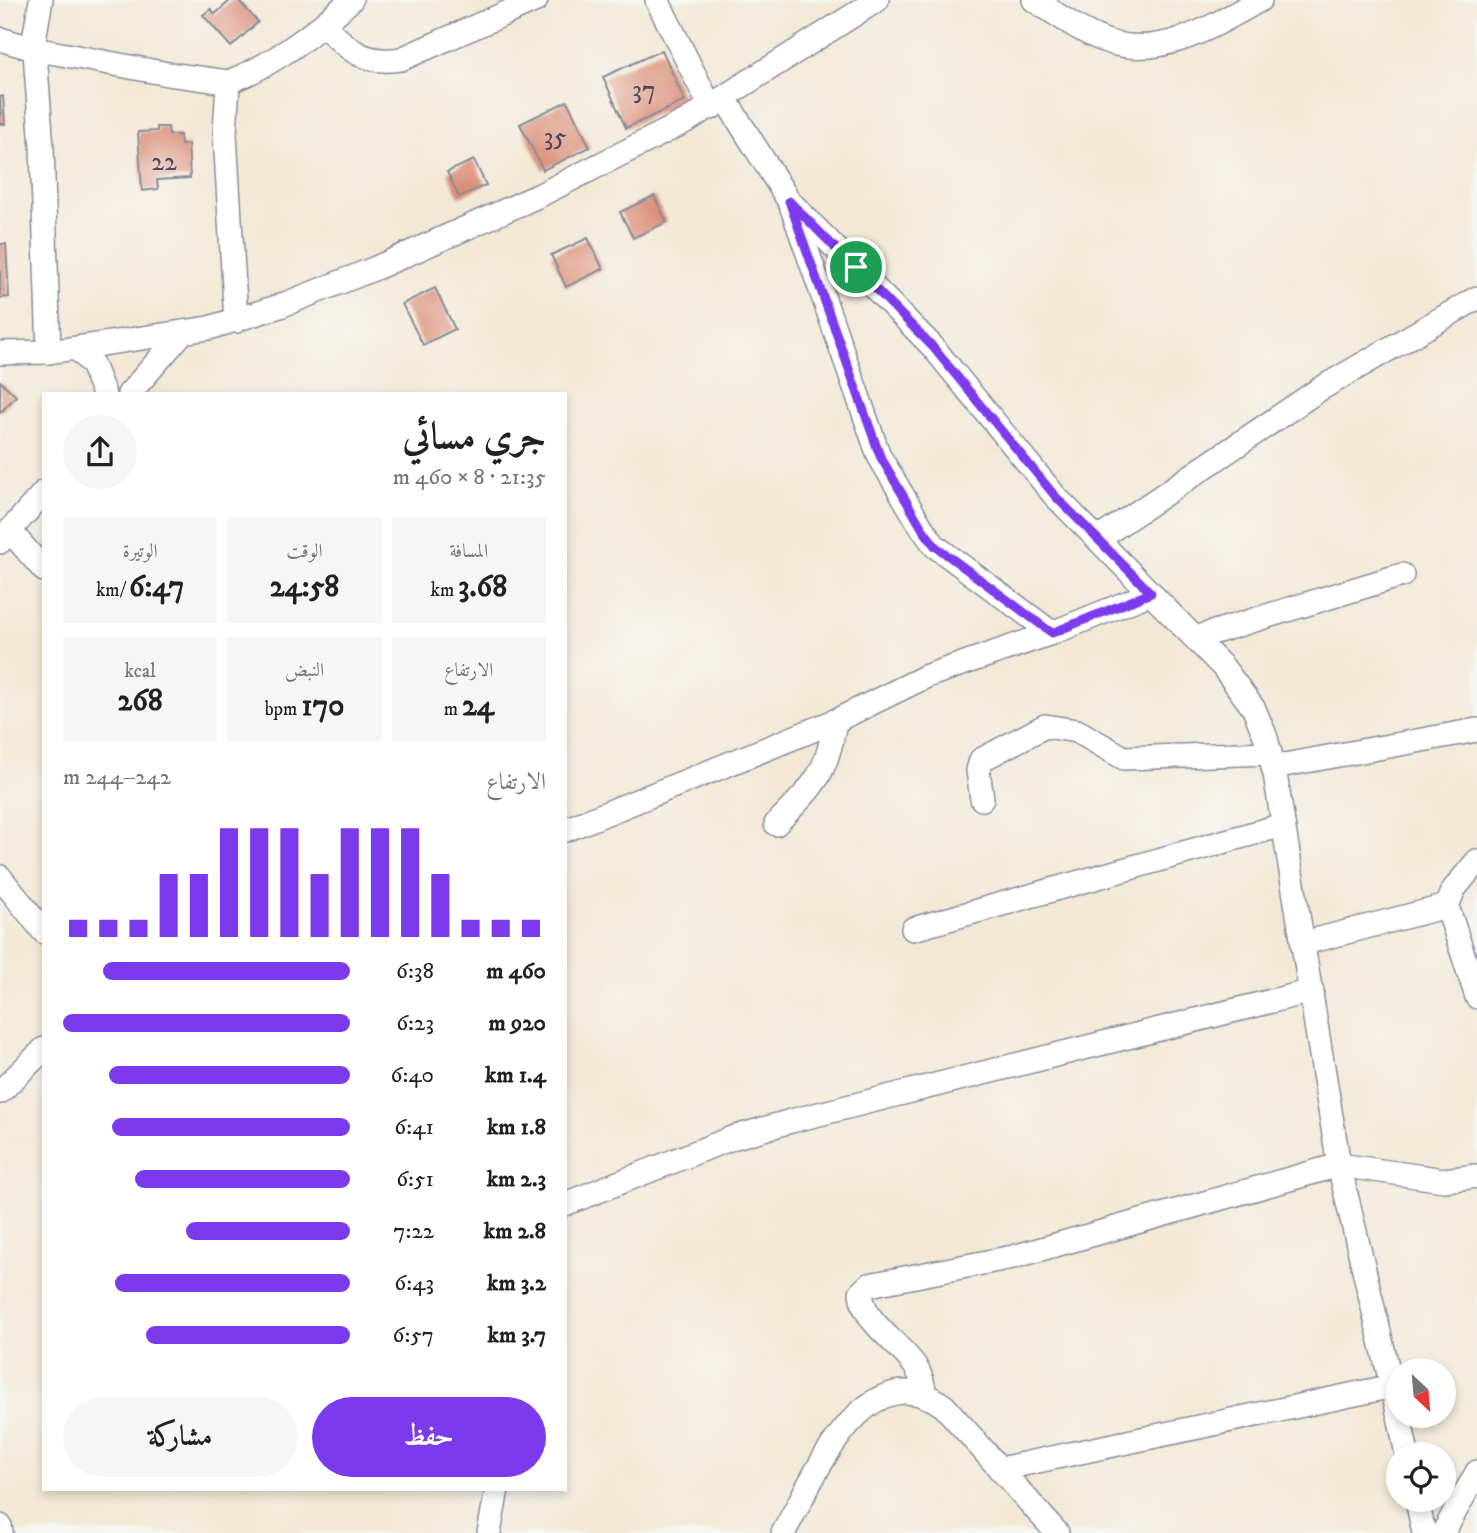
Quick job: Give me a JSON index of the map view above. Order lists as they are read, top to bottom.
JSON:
{
  "house_numbers": ["37", "35", "22"],
  "north": "bottom right",
  "page": {
    "heading": ["جري مسائي", "21:35 · 8 × 460 m"],
    "stats": [
      ["المسافة", "3.68 km"],
      ["الوقت", "24:58"],
      ["الوتيرة", "6:47 /km"],
      ["الارتفاع", "24 m"],
      ["النبض", "170 bpm"],
      ["kcal", "268"]
    ],
    "chart": ["الارتفاع", "242–244 m"],
    "list": [
      {
        "name": "460 m",
        "note": "6:38"
      },
      {
        "name": "920 m",
        "note": "6:23"
      },
      {
        "name": "1.4 km",
        "note": "6:40"
      },
      {
        "name": "1.8 km",
        "note": "6:41"
      },
      {
        "name": "2.3 km",
        "note": "6:51"
      },
      {
        "name": "2.8 km",
        "note": "7:22"
      },
      {
        "name": "3.2 km",
        "note": "6:43"
      },
      {
        "name": "3.7 km",
        "note": "6:57"
      }
    ],
    "buttons": ["حفظ", "مشاركة"]
  }
}
